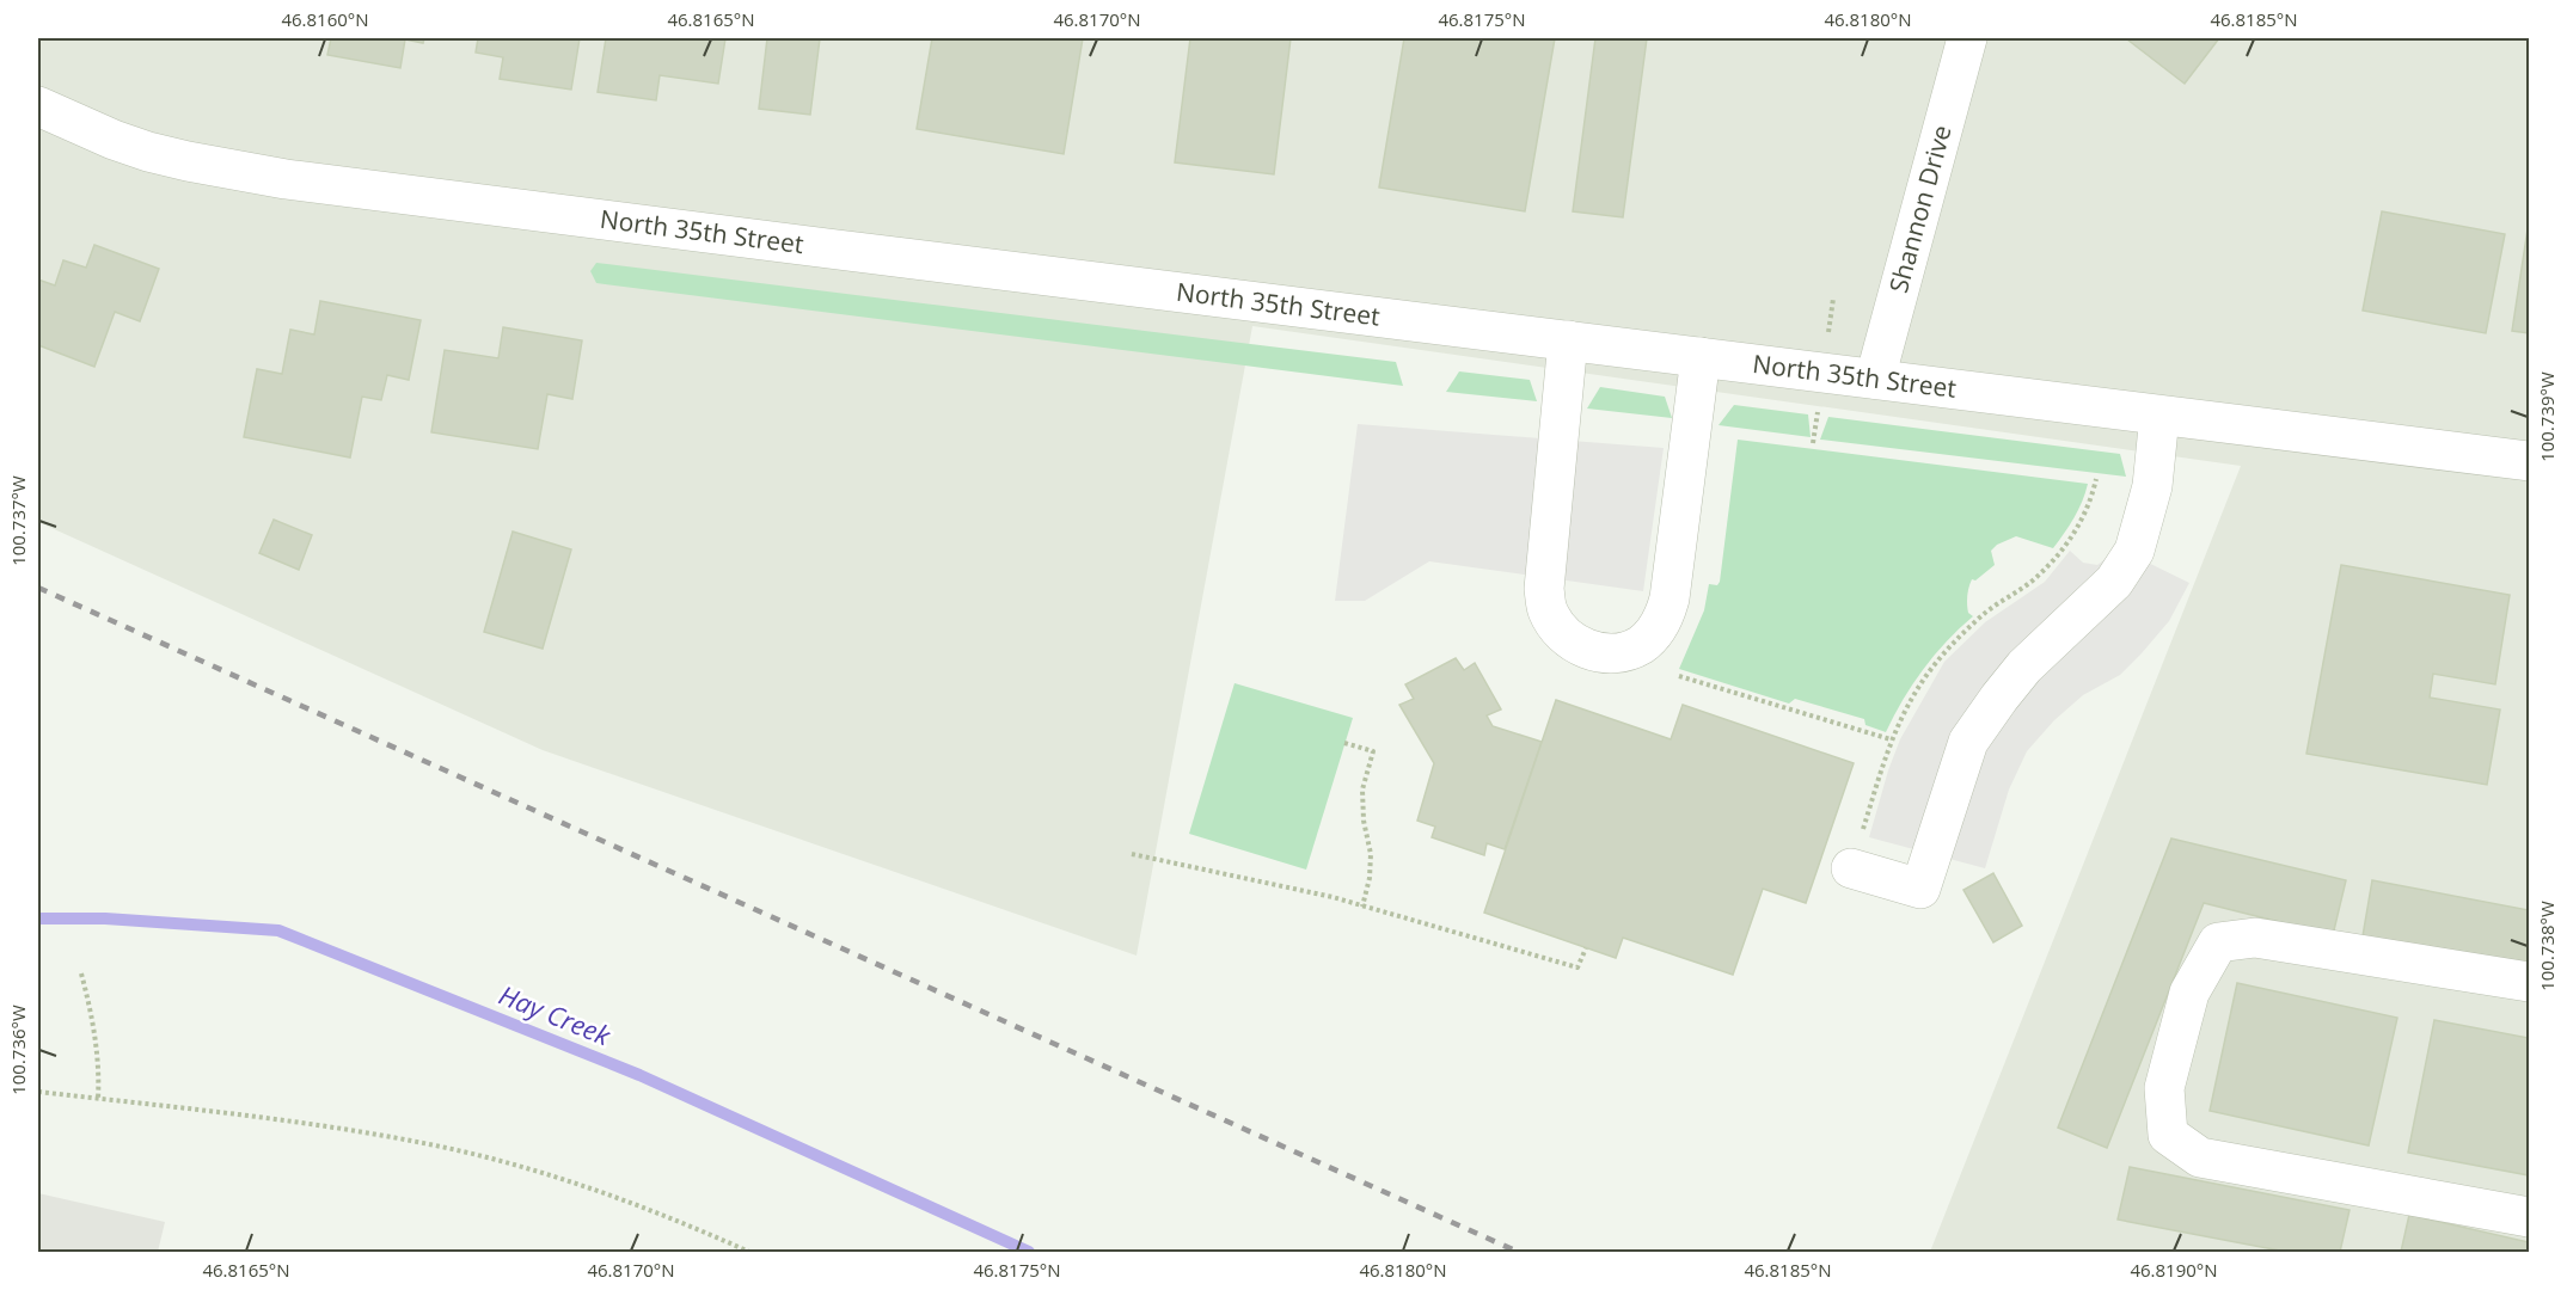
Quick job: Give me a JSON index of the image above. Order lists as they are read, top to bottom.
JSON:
{
  "streets": {
    "street": ["Shannon Drive", "North 35th Street"]
  },
  "crossings": [
    ["Shannon Drive", "North 35th Street"]
  ],
  "water": ["Hay Creek"],
  "coordinates": [
    "46.8160°N",
    "46.8165°N",
    "46.8170°N",
    "46.8175°N",
    "46.8180°N",
    "46.8185°N",
    "100.739°W",
    "100.737°W",
    "100.738°W",
    "100.736°W",
    "46.8190°N"
  ]
}
